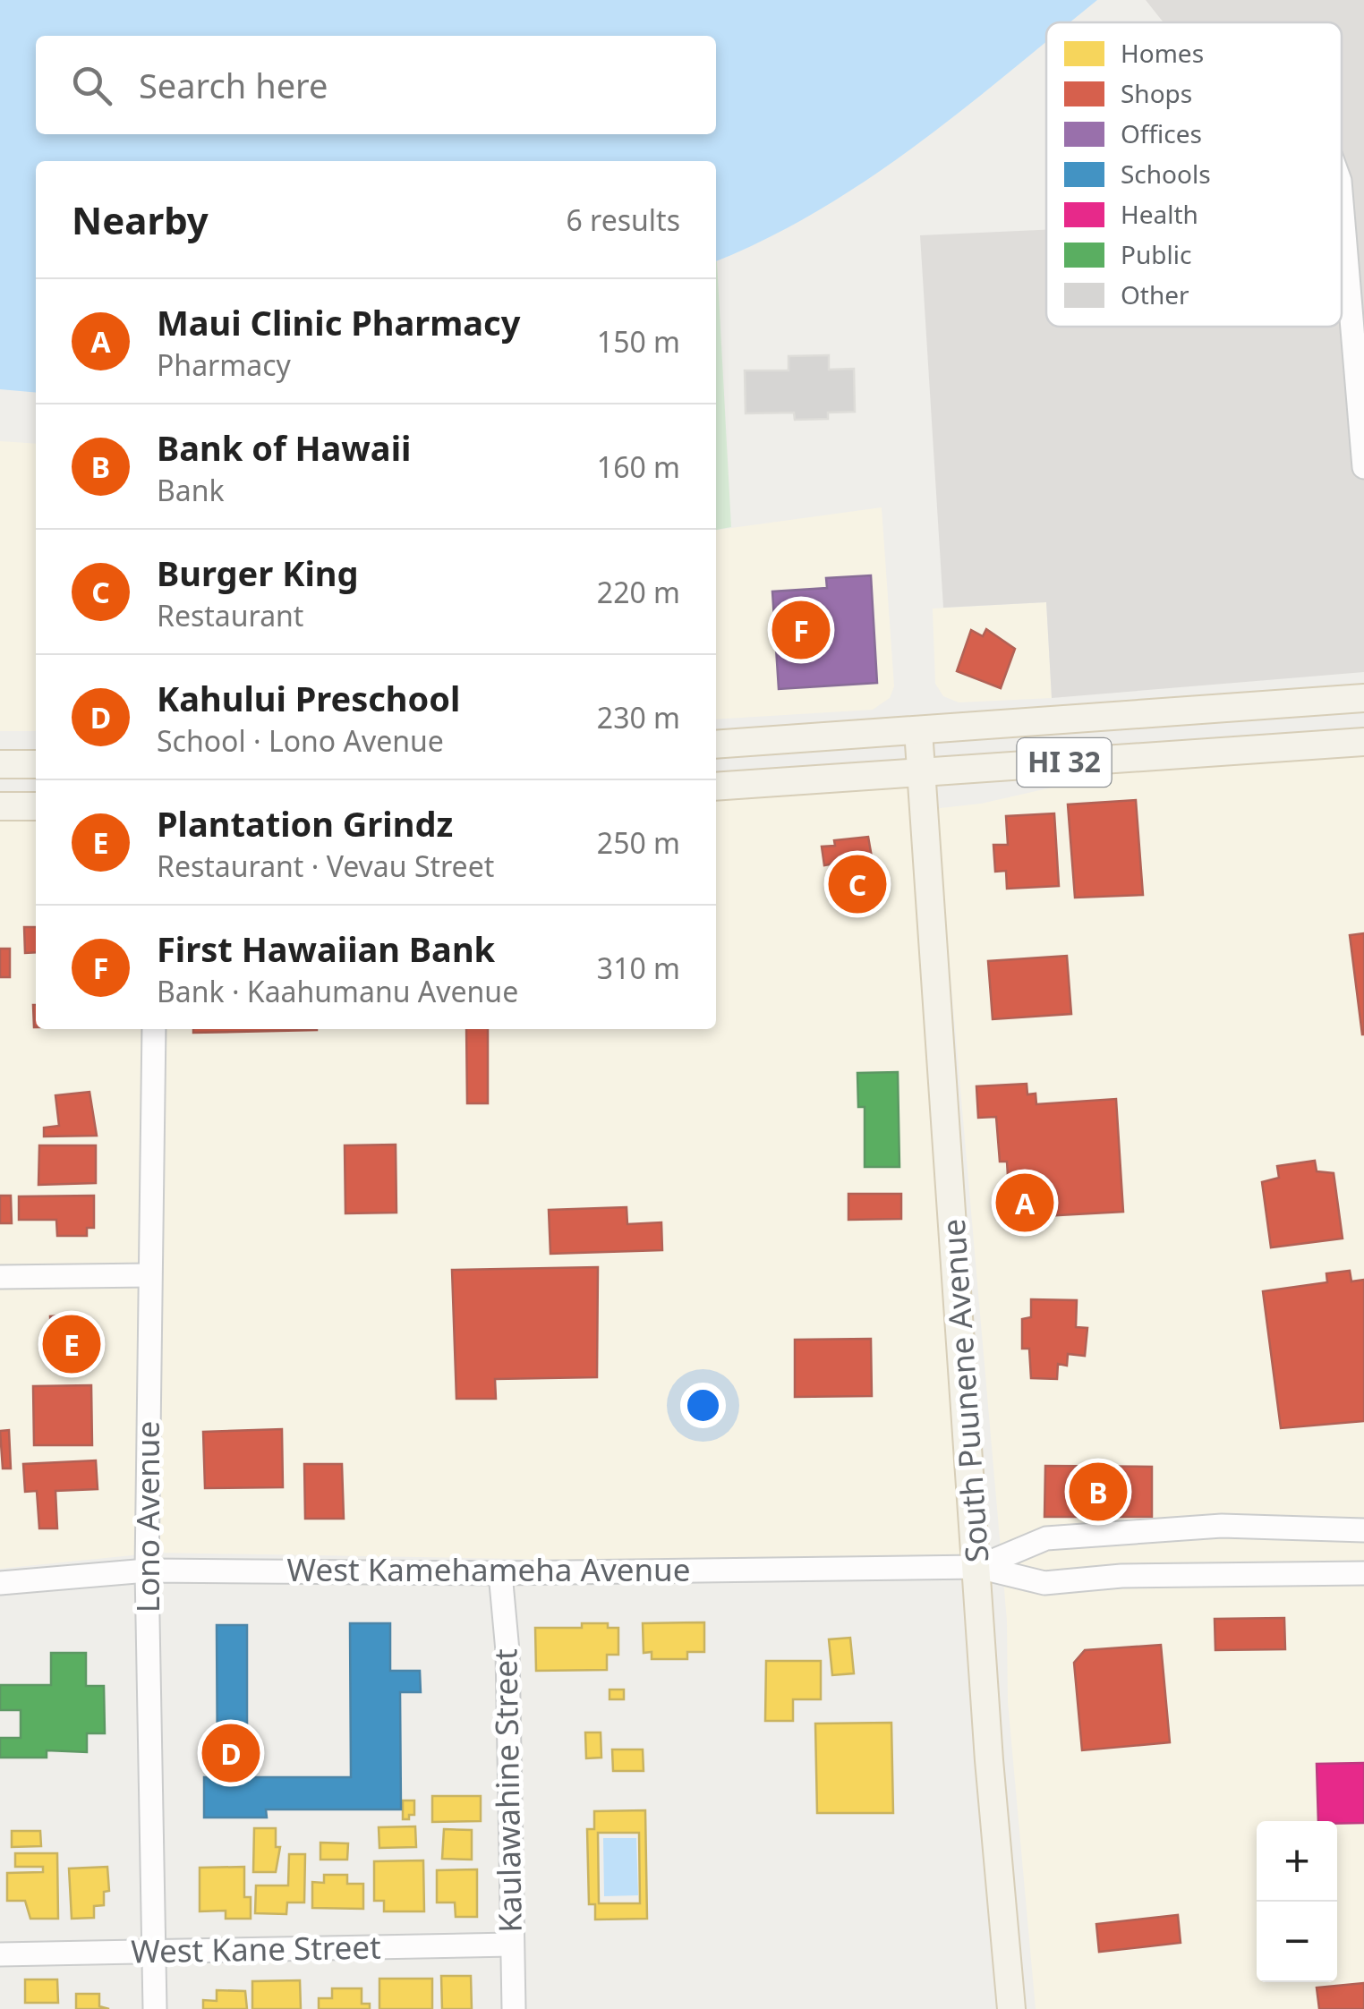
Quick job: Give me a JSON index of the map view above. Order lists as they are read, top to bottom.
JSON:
{
  "streets": {
    "main road": ["HI 32", "South Puunene Avenue"],
    "street": [
      "Lono Avenue",
      "West Kamehameha Avenue",
      "Kaulawahine Street",
      "West Kane Street"
    ]
  },
  "crossings": [
    ["HI 32", "South Puunene Avenue"],
    ["South Puunene Avenue", "West Kamehameha Avenue"],
    ["Lono Avenue", "West Kamehameha Avenue"],
    ["Lono Avenue", "West Kane Street"],
    ["West Kamehameha Avenue", "Kaulawahine Street"],
    ["Kaulawahine Street", "West Kane Street"]
  ],
  "legend": [
    "Homes",
    "Shops",
    "Offices",
    "Schools",
    "Health",
    "Public",
    "Other"
  ],
  "page": {
    "search": "Search here",
    "heading": ["Nearby", "6 results"],
    "list": [
      {
        "mark": "A",
        "name": "Maui Clinic Pharmacy",
        "note": "Pharmacy",
        "value": "150 m"
      },
      {
        "mark": "B",
        "name": "Bank of Hawaii",
        "note": "Bank",
        "value": "160 m"
      },
      {
        "mark": "C",
        "name": "Burger King",
        "note": "Restaurant",
        "value": "220 m"
      },
      {
        "mark": "D",
        "name": "Kahului Preschool",
        "note": "School · Lono Avenue",
        "value": "230 m"
      },
      {
        "mark": "E",
        "name": "Plantation Grindz",
        "note": "Restaurant · Vevau Street",
        "value": "250 m"
      },
      {
        "mark": "F",
        "name": "First Hawaiian Bank",
        "note": "Bank · Kaahumanu Avenue",
        "value": "310 m"
      }
    ],
    "pins": [
      "F",
      "C",
      "A",
      "E",
      "B",
      "D"
    ],
    "map_buttons": ["+", "−"]
  }
}
